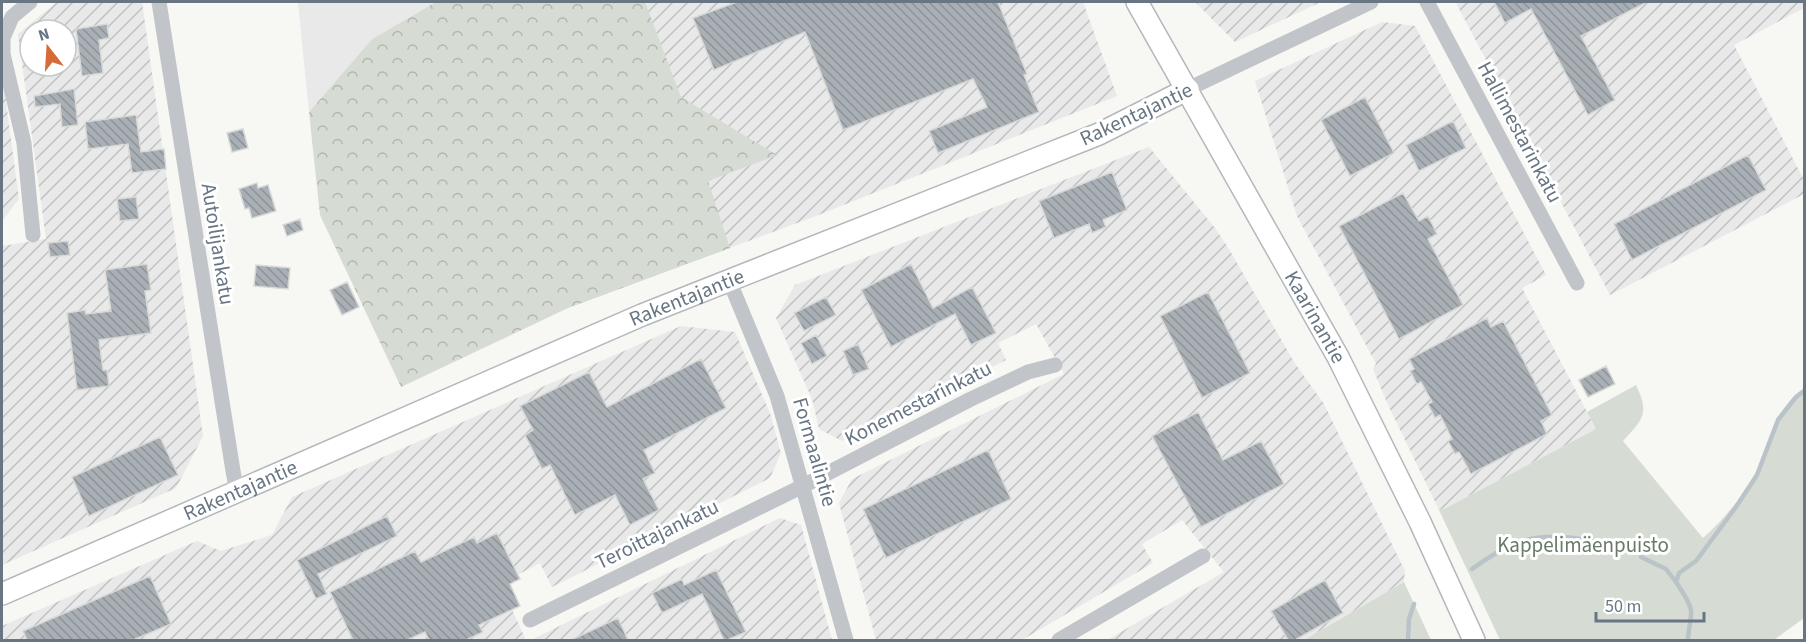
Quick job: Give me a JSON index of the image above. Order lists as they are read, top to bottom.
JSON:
{
  "streets": {
    "street": [
      "Rakentajantie",
      "Hallimestarinkatu",
      "Autoilijankatu",
      "Kaarinantie",
      "Konemestarinkatu",
      "Formaalintie",
      "Teroittajankatu"
    ]
  },
  "crossings": [
    ["Rakentajantie", "Autoilijankatu"],
    ["Rakentajantie", "Kaarinantie"],
    ["Rakentajantie", "Formaalintie"],
    ["Konemestarinkatu", "Formaalintie"],
    ["Konemestarinkatu", "Teroittajankatu"],
    ["Formaalintie", "Teroittajankatu"]
  ],
  "parks": ["Kappelimäenpuisto"],
  "scale_bar": "50 m",
  "north": "top"
}
